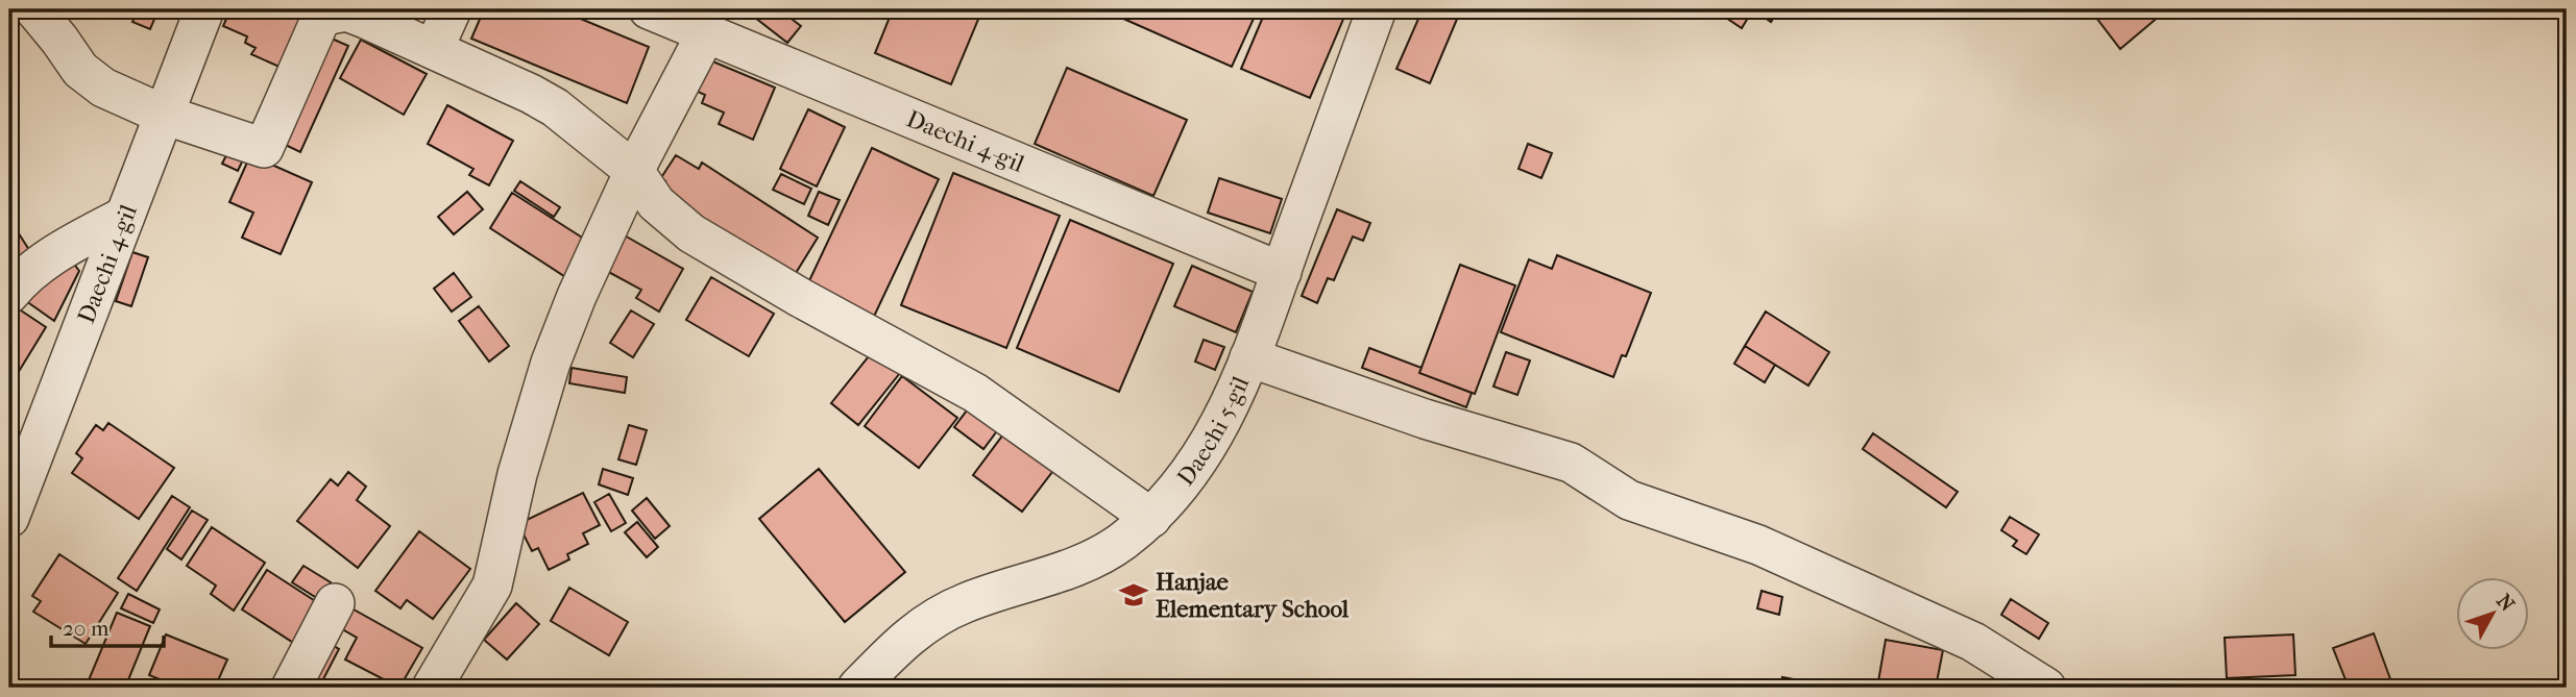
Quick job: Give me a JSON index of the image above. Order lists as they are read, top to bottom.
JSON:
{
  "streets": {
    "street": ["Daechi 4-gil", "Daechi 5-gil"]
  },
  "crossings": [
    ["Daechi 4-gil", "Daechi 5-gil"]
  ],
  "places": {
    "school or university": ["Hanjae Elementary School"]
  },
  "scale_bar": "20 m",
  "north": "top right"
}
